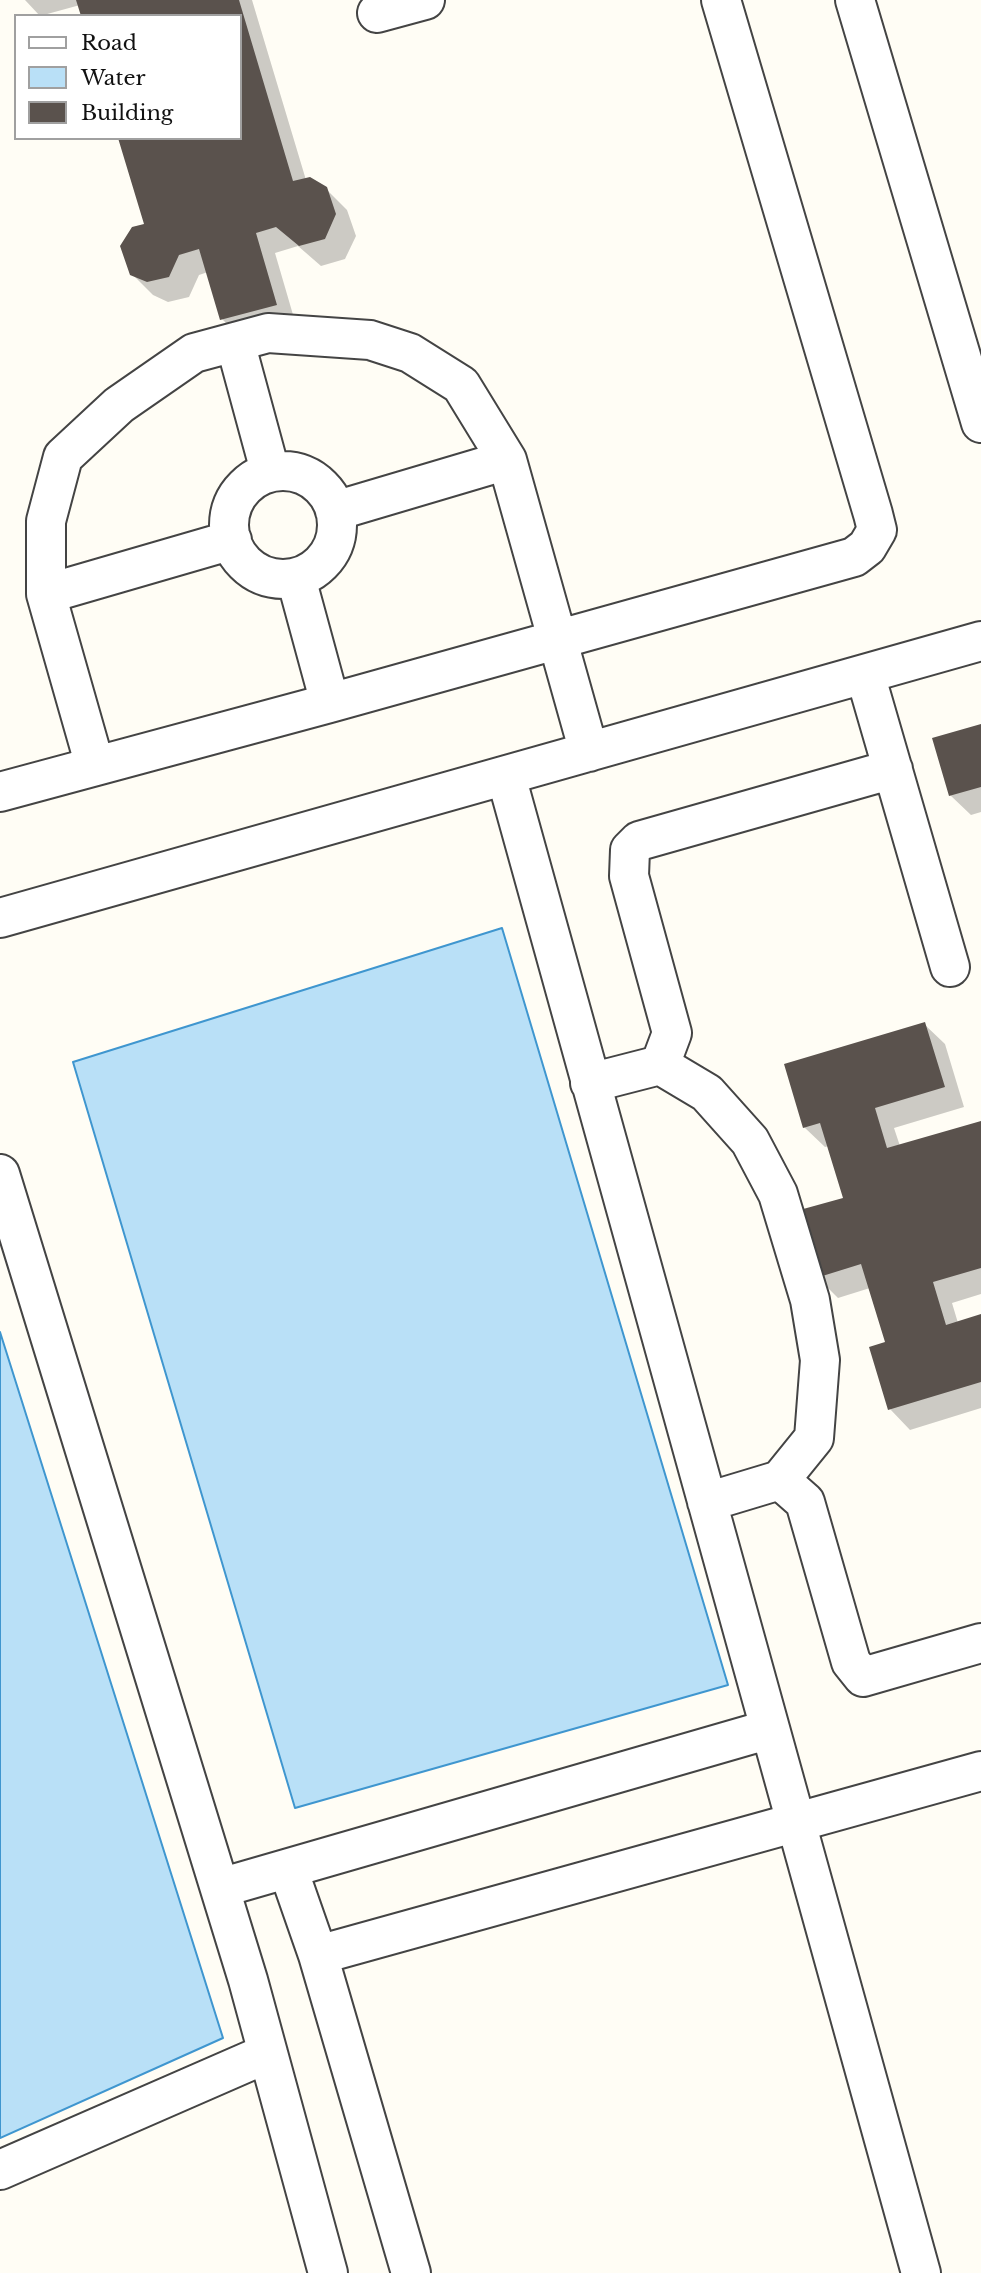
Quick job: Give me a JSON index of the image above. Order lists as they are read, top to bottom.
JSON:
{
  "legend": ["Road", "Water", "Building"]
}
